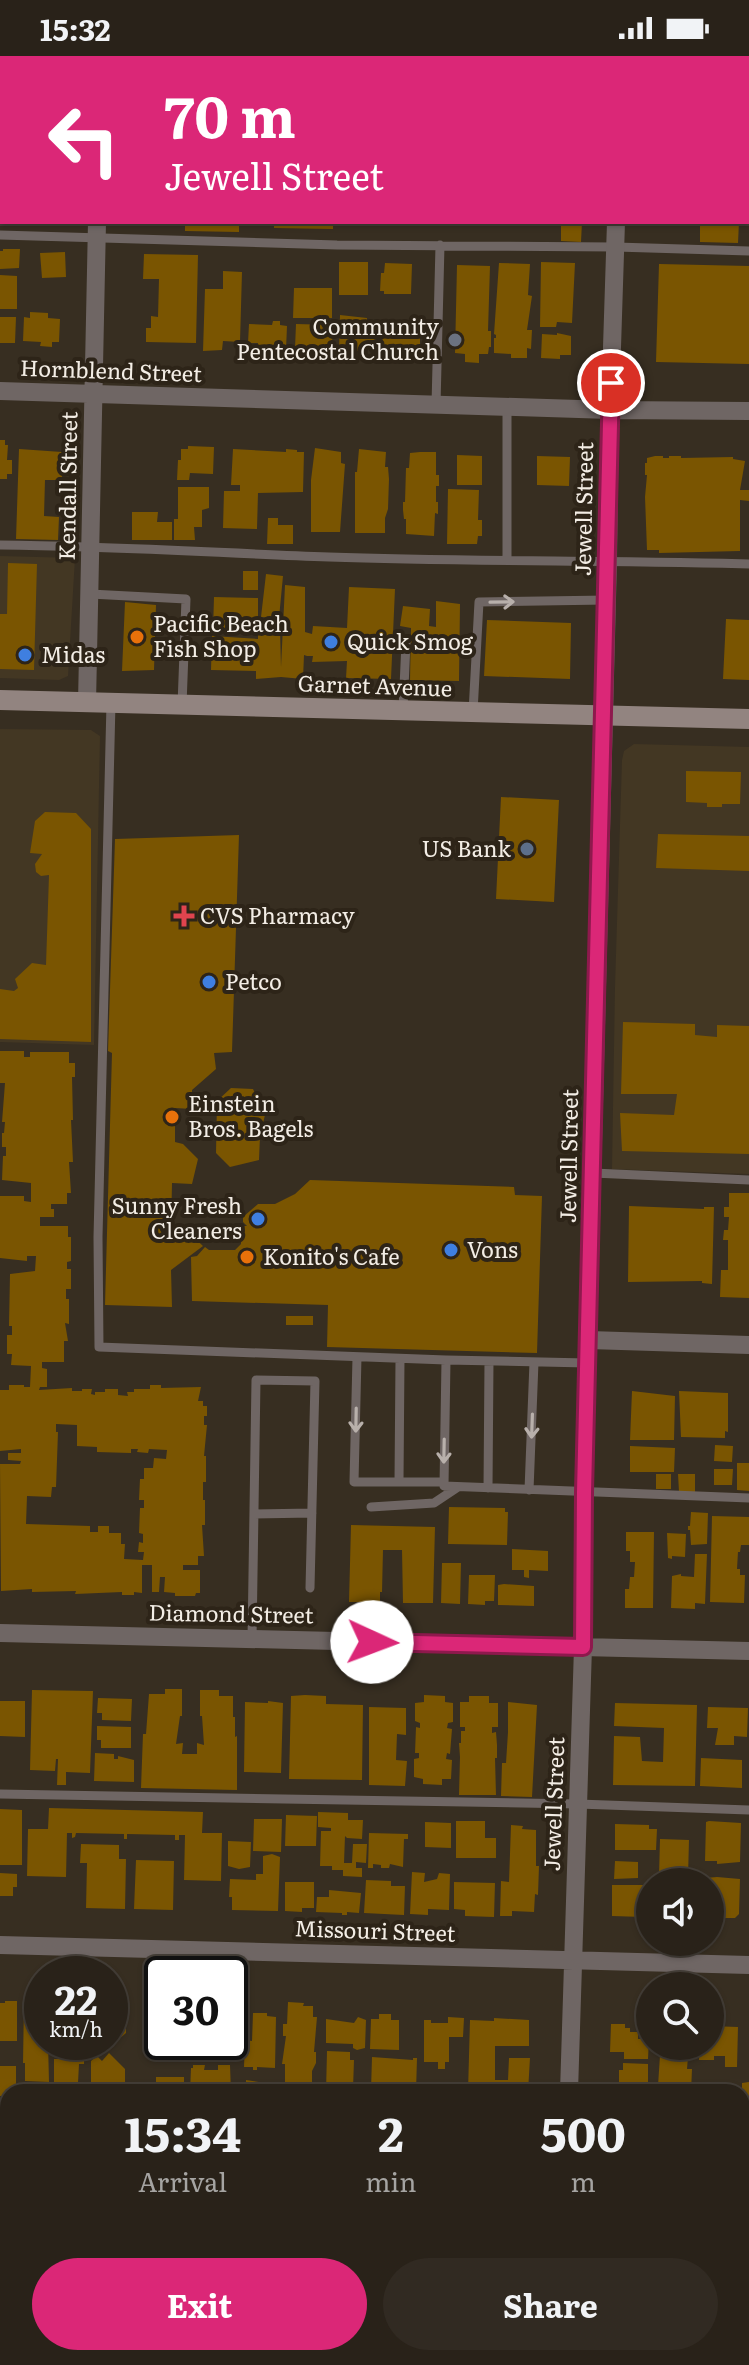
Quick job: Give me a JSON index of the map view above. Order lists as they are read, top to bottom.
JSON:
{
  "streets": {
    "main road": ["Garnet Avenue"],
    "street": [
      "Hornblend Street",
      "Kendall Street",
      "Jewell Street",
      "Diamond Street",
      "Missouri Street"
    ]
  },
  "crossings": [
    ["Hornblend Street", "Kendall Street"],
    ["Hornblend Street", "Jewell Street"],
    ["Kendall Street", "Garnet Avenue"],
    ["Jewell Street", "Garnet Avenue"],
    ["Jewell Street", "Diamond Street"],
    ["Jewell Street", "Missouri Street"]
  ],
  "places": {
    "other": [
      "Community Pentecostal Church",
      "Pacific Beach Fish Shop",
      "Quick Smog",
      "Midas",
      "US Bank",
      "Petco",
      "Einstein Bros. Bagels",
      "Sunny Fresh Cleaners",
      "Vons",
      "Konito's Cafe"
    ],
    "health": ["CVS Pharmacy"]
  },
  "page": {
    "status": "15:32",
    "turn": ["70 m", "Jewell Street"],
    "speed": "22 km/h",
    "limit": "30",
    "eta": [
      "15:34",
      "Arrival",
      "2",
      "min",
      "500",
      "m"
    ],
    "buttons": ["Exit", "Share"]
  }
}
